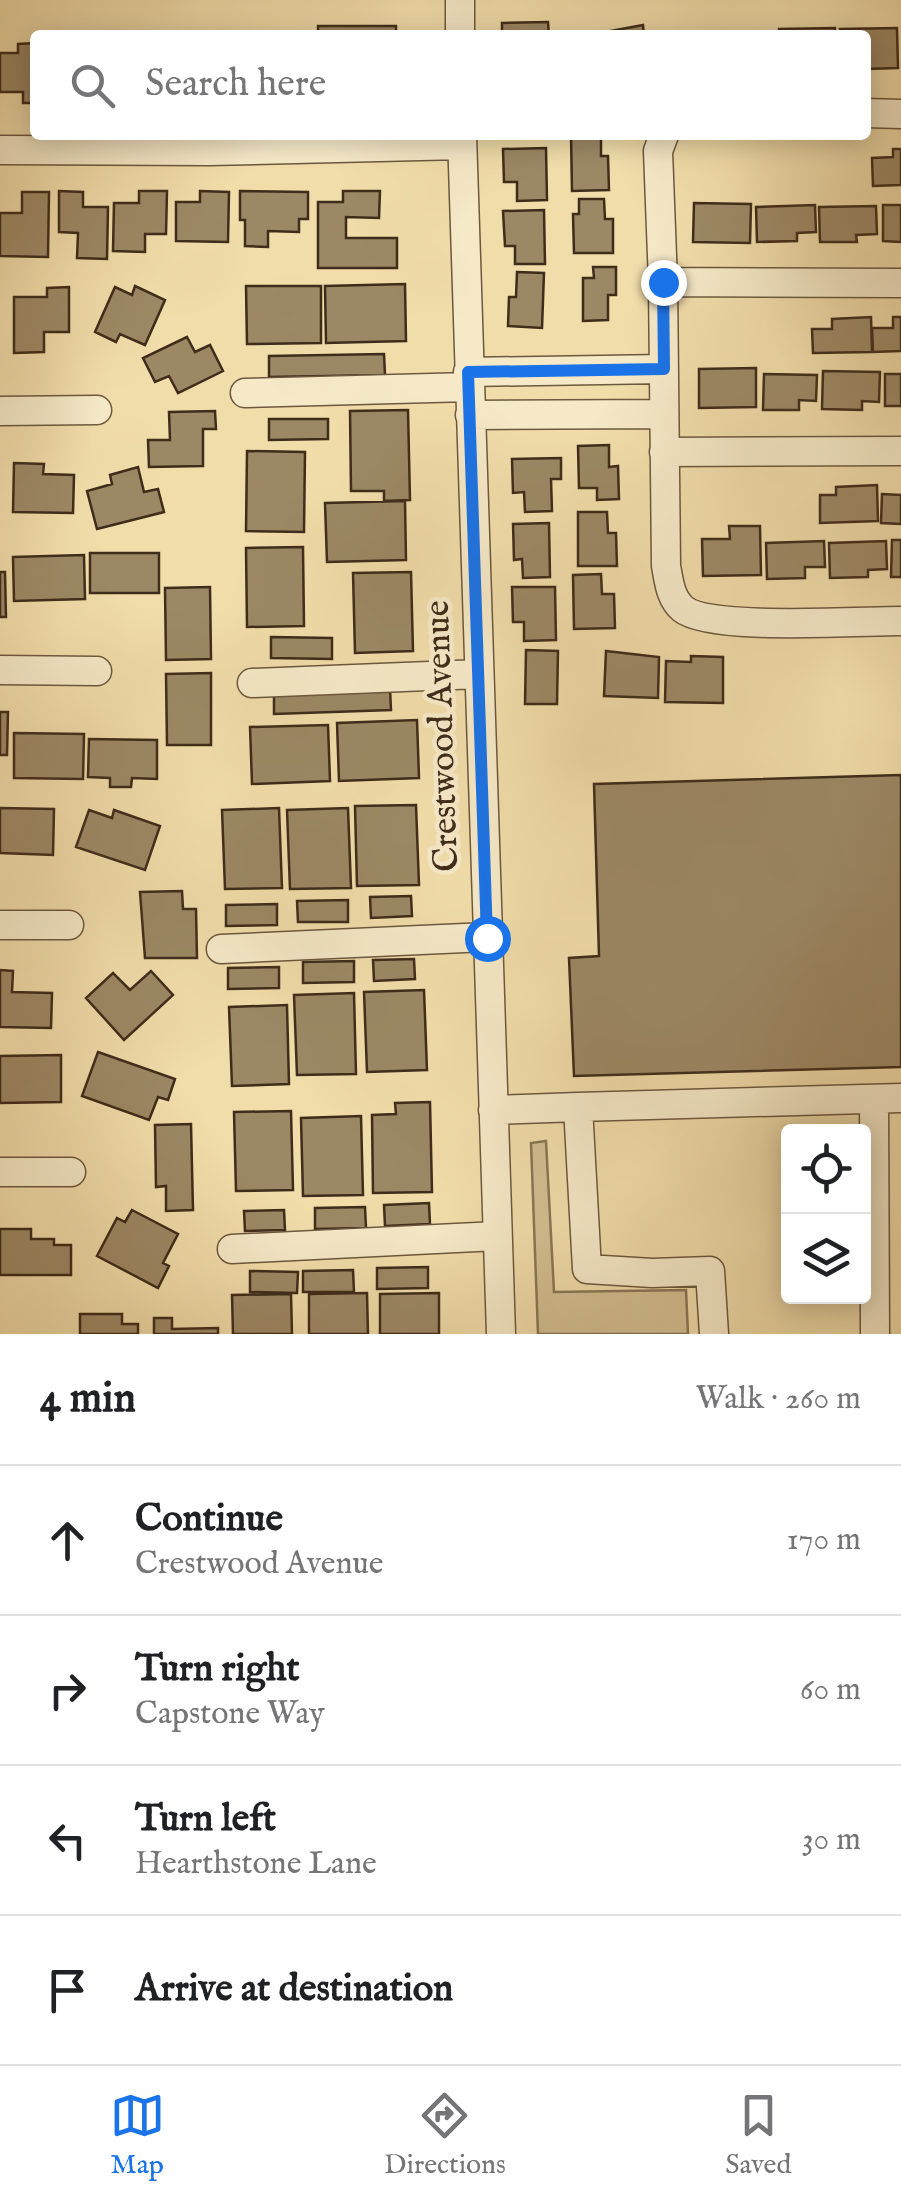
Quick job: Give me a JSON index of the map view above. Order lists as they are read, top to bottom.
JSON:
{
  "streets": {
    "street": ["Crestwood Avenue"]
  },
  "page": {
    "search": "Search here",
    "heading": ["4 min", "Walk · 260 m"],
    "list": [
      ["Continue", "Crestwood Avenue", "170 m"],
      ["Turn right", "Capstone Way", "60 m"],
      ["Turn left", "Hearthstone Lane", "30 m"],
      "Arrive at destination"
    ],
    "nav": ["Map", "Directions", "Saved"]
  }
}
